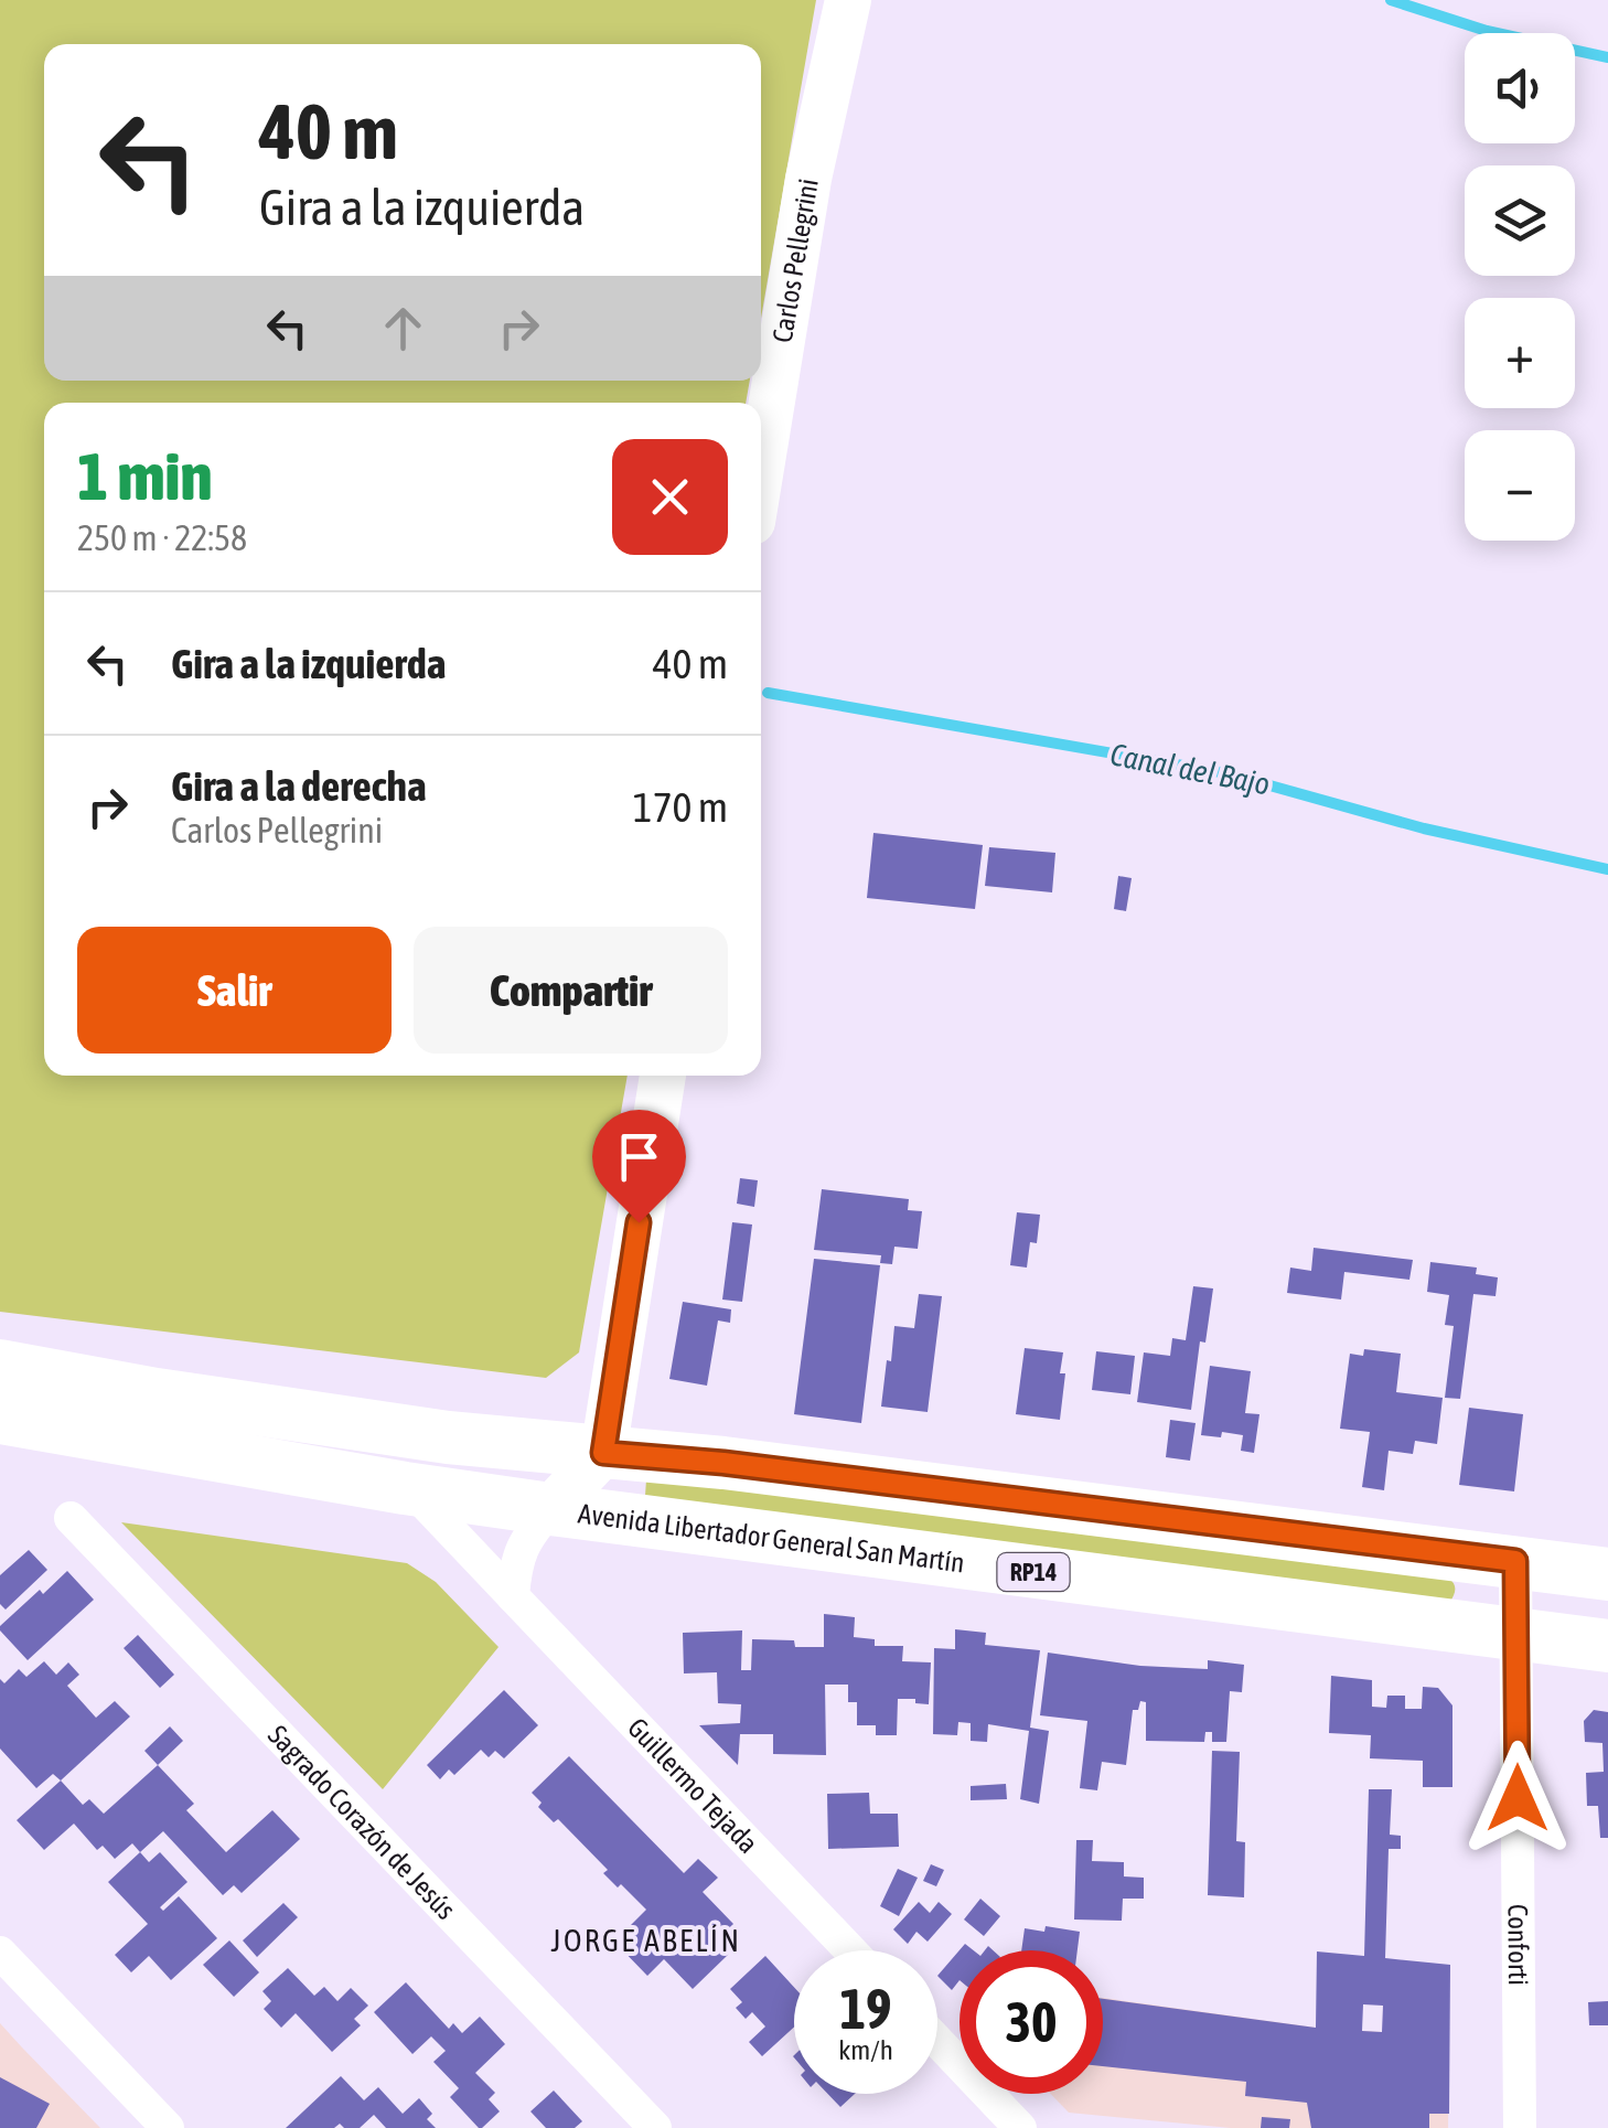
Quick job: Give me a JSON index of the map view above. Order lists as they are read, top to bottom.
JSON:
{
  "streets": {
    "main road": ["Carlos Pellegrini", "Avenida Libertador General San Martín", "RP14"],
    "street": ["Guillermo Tejada", "Sagrado Corazón de Jesús", "Conforti"]
  },
  "crossings": [
    ["Avenida Libertador General San Martín", "Guillermo Tejada"],
    ["Avenida Libertador General San Martín", "Conforti"]
  ],
  "districts": ["JORGE ABELÍN"],
  "water": ["Canal del Bajo"],
  "page": {
    "map_buttons": ["+", "−"],
    "turn": ["40 m", "Gira a la izquierda"],
    "heading": ["1 min", "250 m · 22:58"],
    "list": [
      {
        "name": "Gira a la izquierda",
        "value": "40 m"
      },
      {
        "name": "Gira a la derecha",
        "note": "Carlos Pellegrini",
        "value": "170 m"
      }
    ],
    "buttons": ["Salir", "Compartir"],
    "speed": "19 km/h",
    "limit": "30"
  }
}
